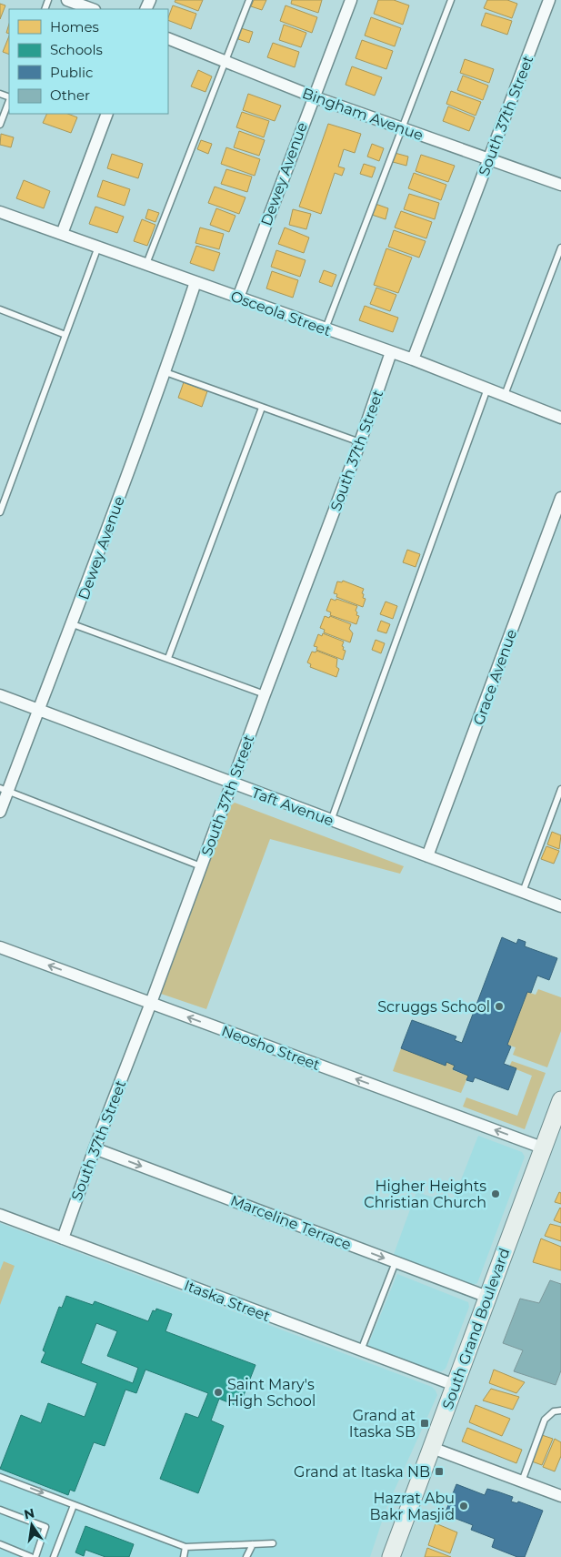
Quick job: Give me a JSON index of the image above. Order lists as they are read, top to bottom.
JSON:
{
  "streets": {
    "main road": ["South Grand Boulevard"],
    "street": [
      "Bingham Avenue",
      "South 37th Street",
      "Dewey Avenue",
      "Osceola Street",
      "Grace Avenue",
      "Taft Avenue",
      "Neosho Street",
      "Marceline Terrace",
      "Itaska Street"
    ]
  },
  "crossings": [
    ["Bingham Avenue", "South 37th Street"],
    ["Bingham Avenue", "Dewey Avenue"],
    ["South 37th Street", "Osceola Street"],
    ["South 37th Street", "Taft Avenue"],
    ["South 37th Street", "Neosho Street"],
    ["South 37th Street", "Marceline Terrace"],
    ["South 37th Street", "Itaska Street"],
    ["Dewey Avenue", "Osceola Street"],
    ["Dewey Avenue", "Taft Avenue"],
    ["Grace Avenue", "Taft Avenue"],
    ["Neosho Street", "South Grand Boulevard"],
    ["Marceline Terrace", "South Grand Boulevard"],
    ["Itaska Street", "South Grand Boulevard"]
  ],
  "one_way": ["Neosho Street", "Marceline Terrace"],
  "places": {
    "other": [
      "Scruggs School",
      "Higher Heights Christian Church",
      "Saint Mary's High School",
      "Hazrat Abu Bakr Masjid"
    ],
    "transit": ["Grand at Itaska SB", "Grand at Itaska NB"]
  },
  "legend": [
    "Homes",
    "Schools",
    "Public",
    "Other"
  ],
  "north": "top"
}
